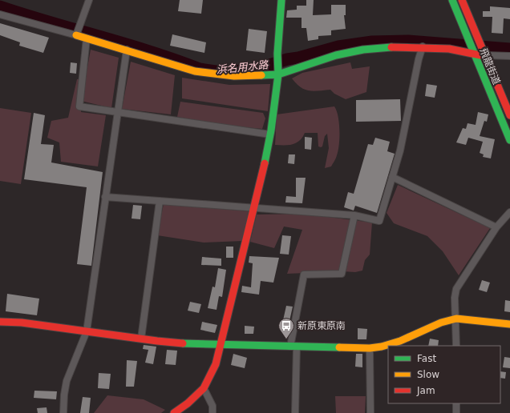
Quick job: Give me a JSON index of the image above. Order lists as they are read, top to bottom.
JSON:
{
  "streets": {
    "main road": ["飛龍街道"]
  },
  "water": ["浜名用水路"],
  "places": {
    "bus stop": ["新原東原南"]
  },
  "legend": ["Fast", "Slow", "Jam"]
}
